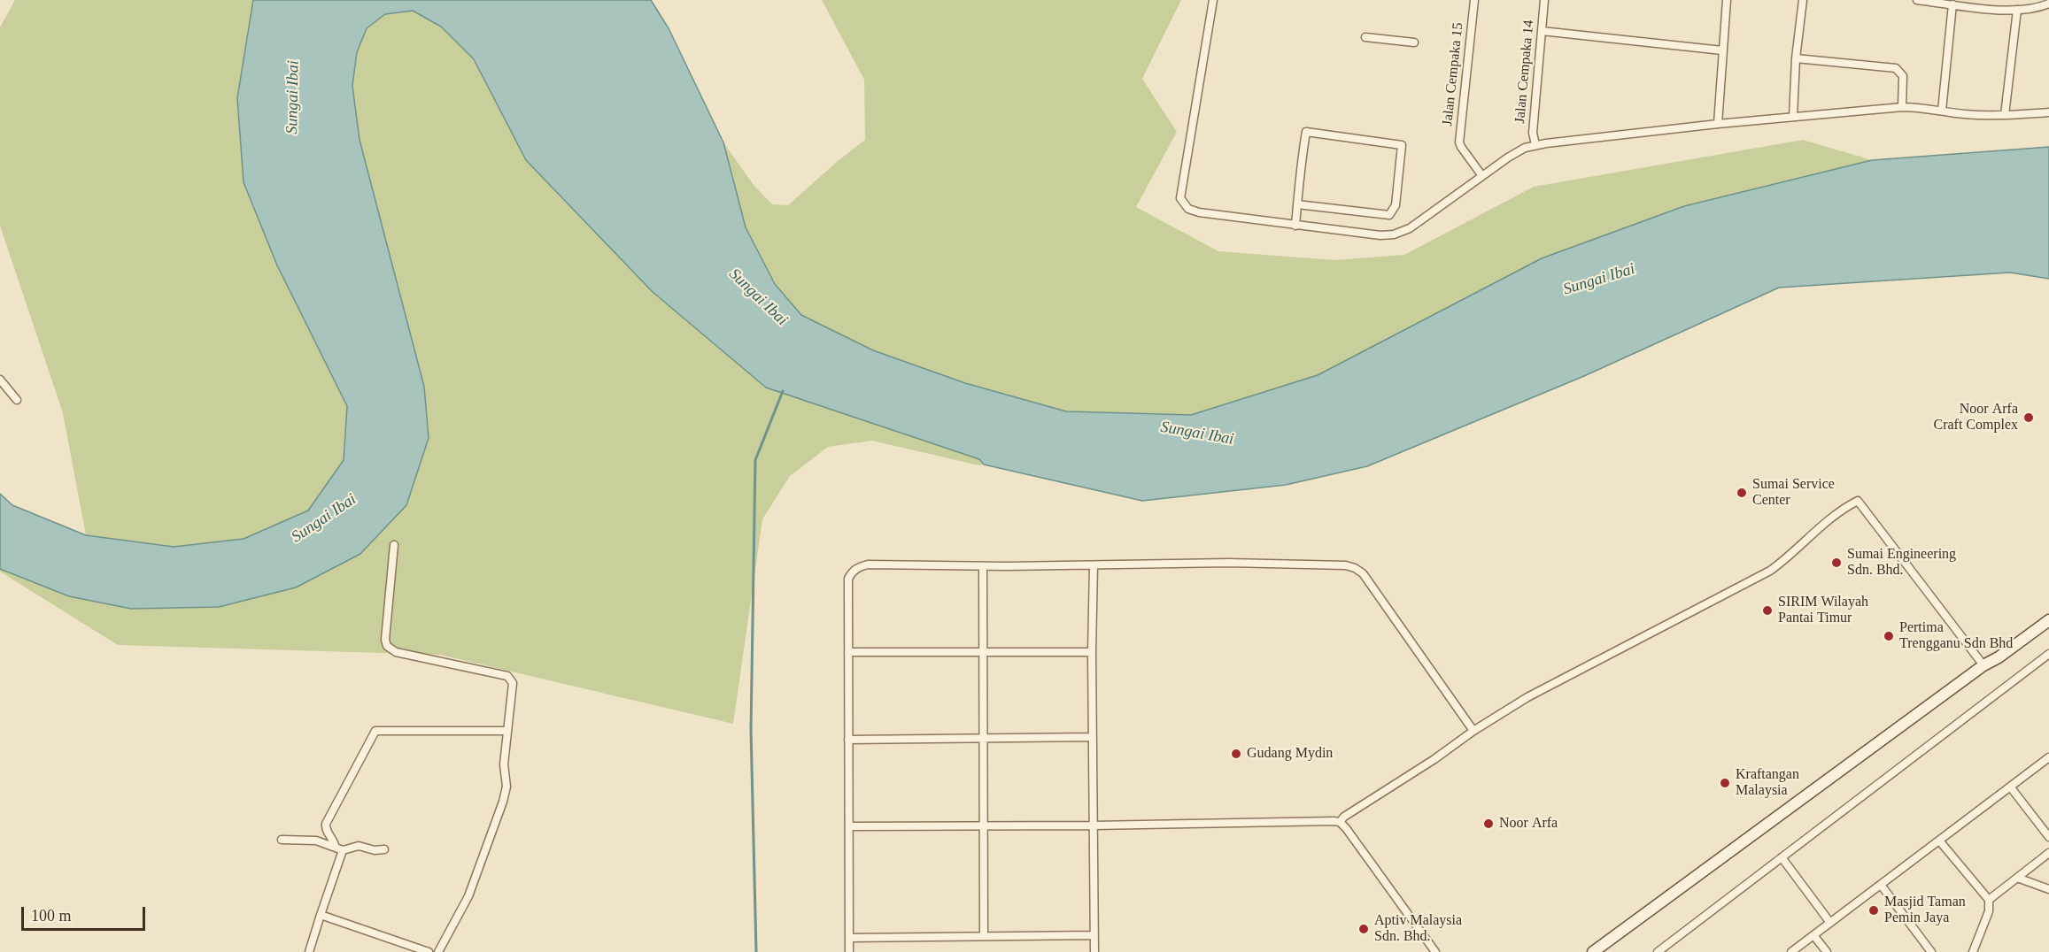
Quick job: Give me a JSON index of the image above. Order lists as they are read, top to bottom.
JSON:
{
  "streets": {
    "street": ["Jalan Cempaka 14", "Jalan Cempaka 15"]
  },
  "water": ["Sungai Ibai"],
  "places": [
    "Noor Arfa Craft Complex",
    "Sumai Service Center",
    "Sumai Engineering Sdn. Bhd.",
    "SIRIM Wilayah Pantai Timur",
    "Pertima Trengganu Sdn Bhd",
    "Gudang Mydin",
    "Kraftangan Malaysia",
    "Noor Arfa",
    "Masjid Taman Pemin Jaya",
    "Aptiv Malaysia Sdn. Bhd."
  ],
  "scale_bar": "100 m"
}
